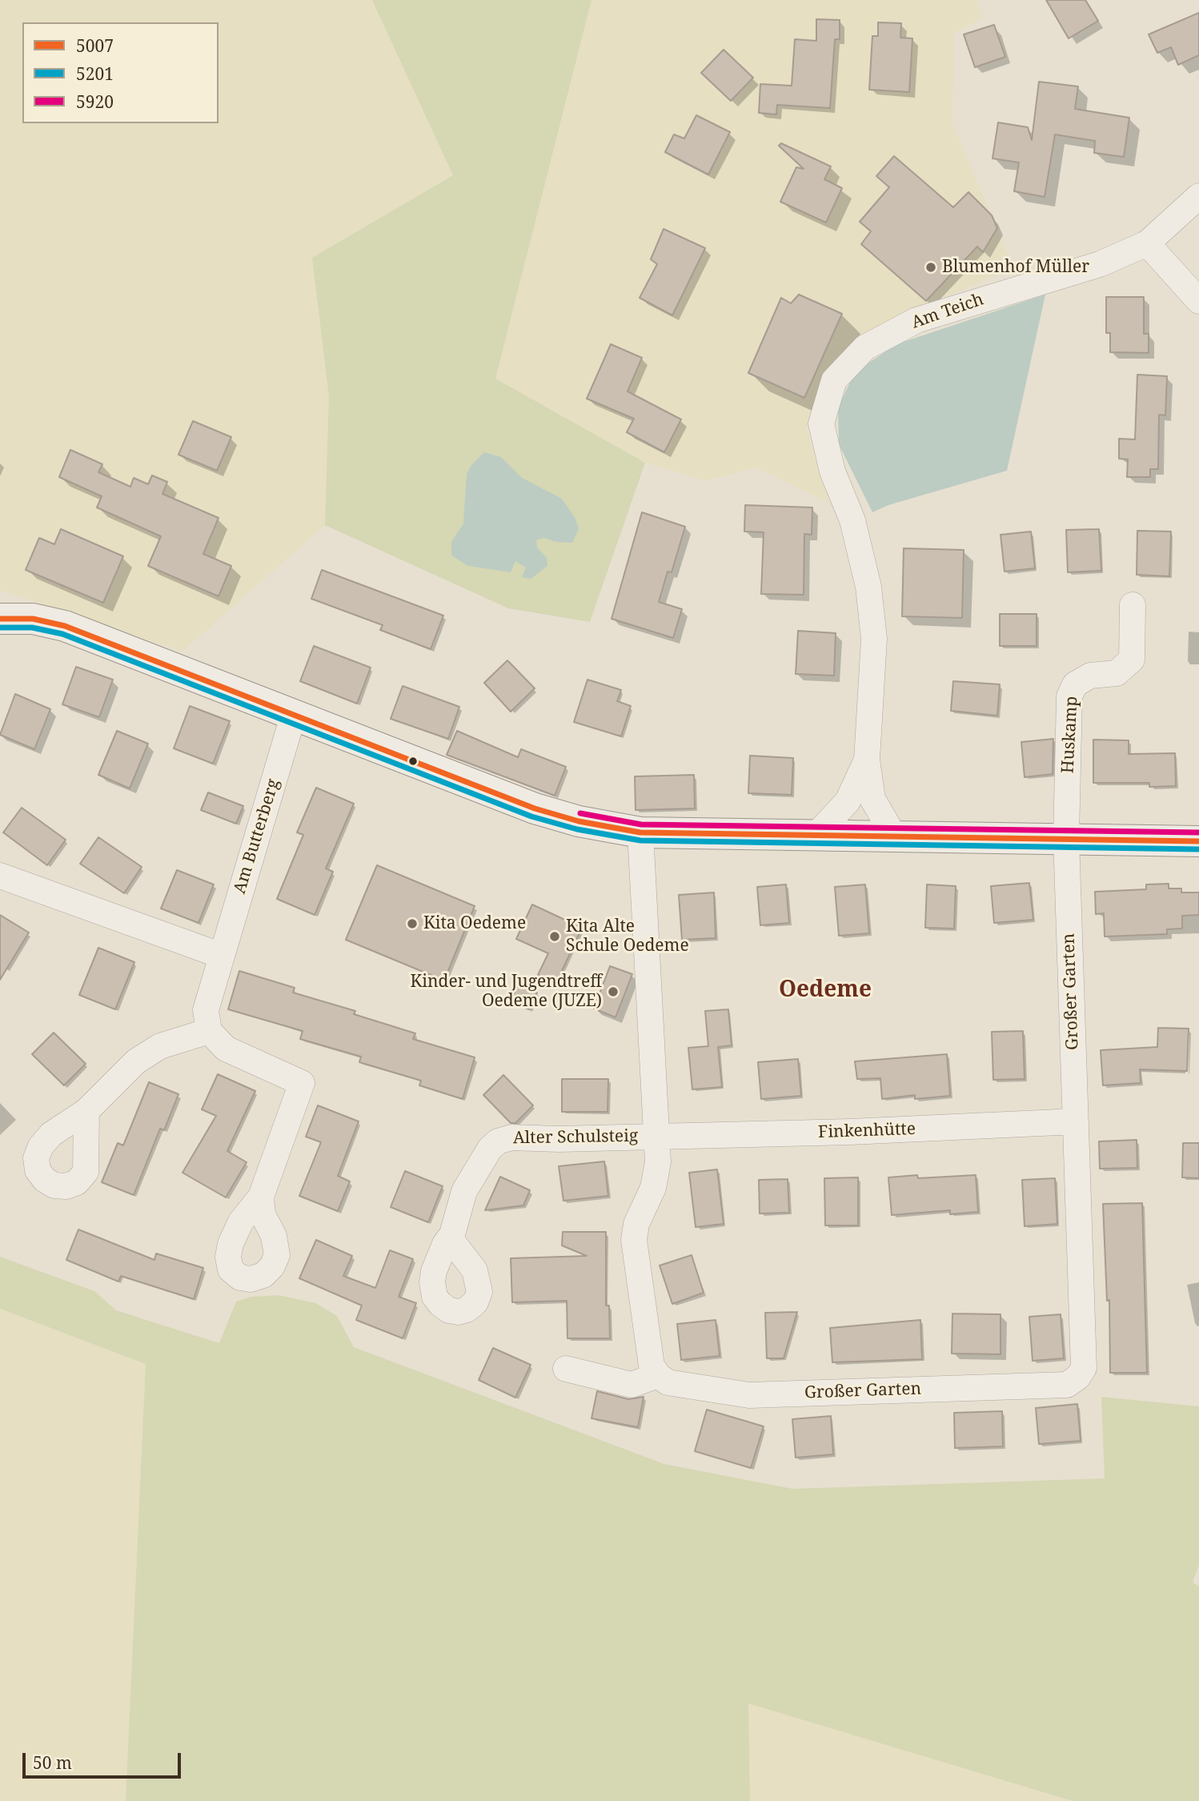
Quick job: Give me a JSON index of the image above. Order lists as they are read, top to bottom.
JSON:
{
  "streets": {
    "street": [
      "Am Teich",
      "Huskamp",
      "Am Butterberg",
      "Großer Garten",
      "Finkenhütte",
      "Alter Schulsteig"
    ]
  },
  "crossings": [
    ["Huskamp", "Großer Garten"],
    ["Großer Garten", "Finkenhütte"],
    ["Finkenhütte", "Alter Schulsteig"]
  ],
  "districts": ["Oedeme"],
  "places": [
    "Blumenhof Müller",
    "Kita Oedeme",
    "Kita Alte Schule Oedeme",
    "Kinder- und Jugendtreff Oedeme (JUZE)"
  ],
  "lines": ["transit line 5007", "transit line 5201", "transit line 5920"],
  "legend": ["5007", "5201", "5920"],
  "scale_bar": "50 m"
}
